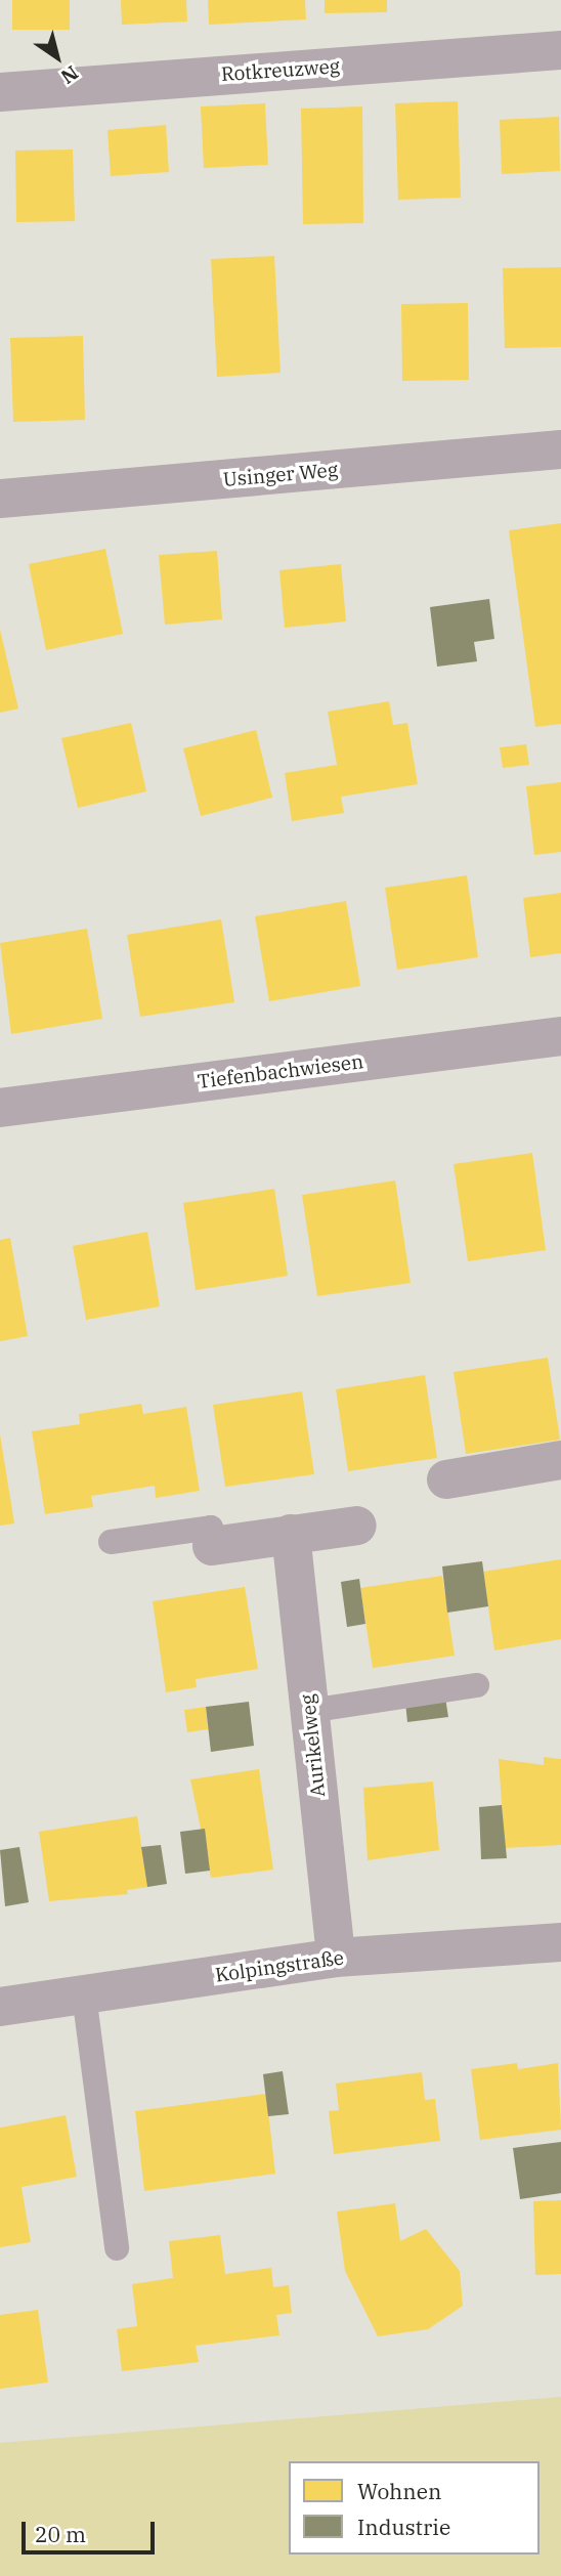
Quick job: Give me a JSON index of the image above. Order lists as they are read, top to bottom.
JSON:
{
  "streets": {
    "street": [
      "Rotkreuzweg",
      "Usinger Weg",
      "Tiefenbachwiesen",
      "Aurikelweg",
      "Kolpingstraße"
    ]
  },
  "crossings": [
    ["Aurikelweg", "Kolpingstraße"]
  ],
  "legend": ["Wohnen", "Industrie"],
  "scale_bar": "20 m",
  "north": "bottom right"
}
